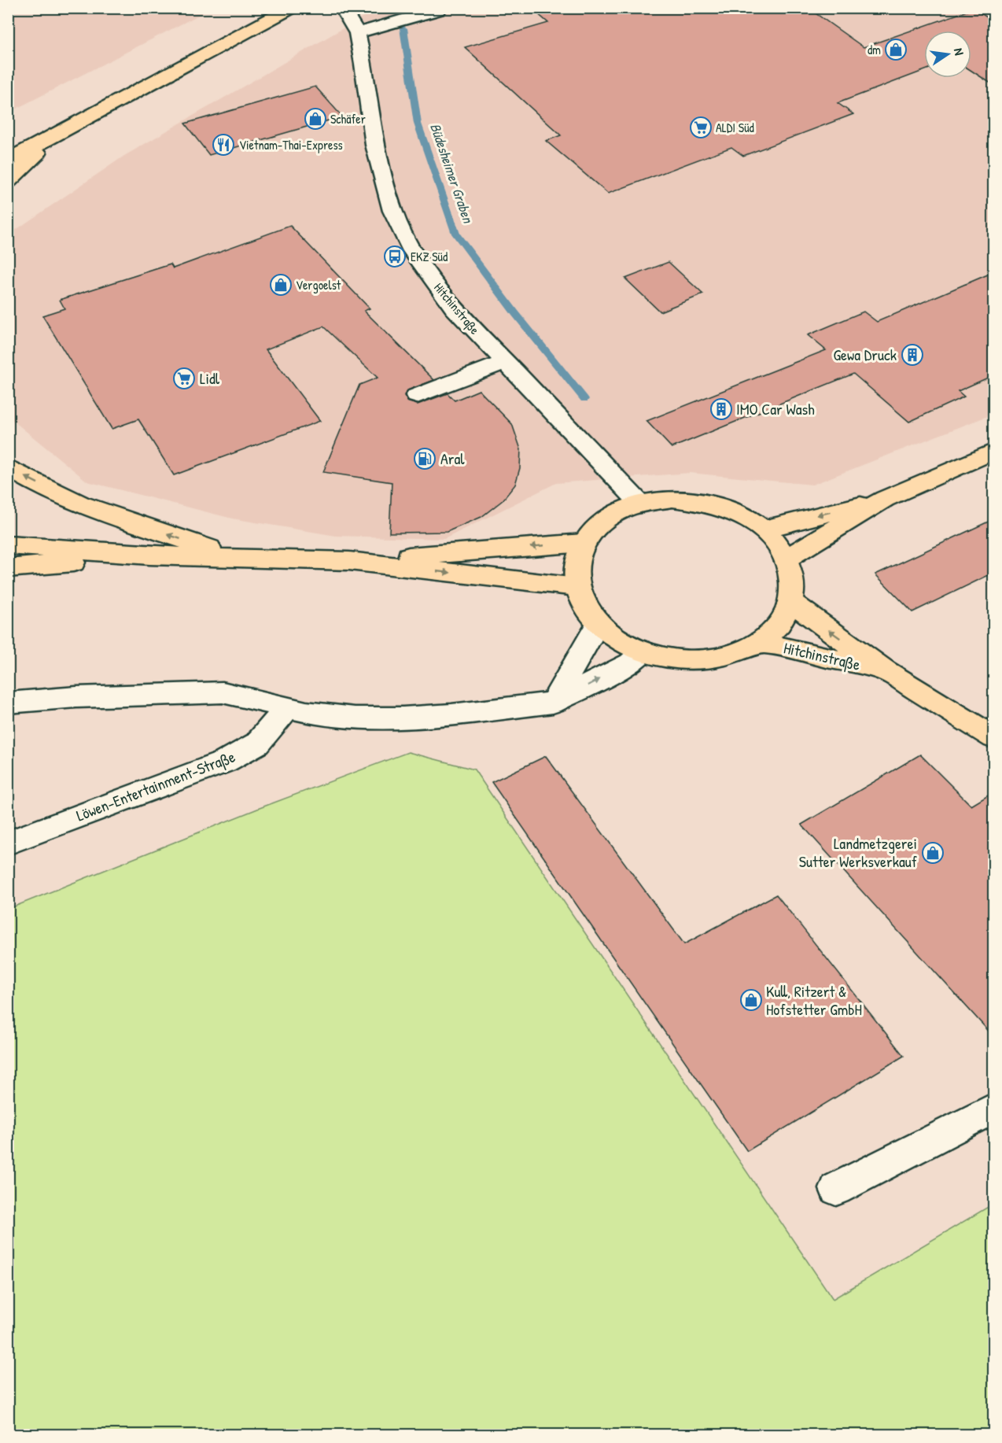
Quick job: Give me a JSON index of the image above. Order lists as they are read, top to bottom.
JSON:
{
  "streets": {
    "main road": ["Hitchinstraße"],
    "street": ["Löwen-Entertainment-Straße"]
  },
  "water": ["Büdesheimer Graben"],
  "places": {
    "shop": [
      "dm",
      "Schäfer",
      "Vergoelst",
      "Landmetzgerei Sutter Werksverkauf",
      "Kull, Ritzert & Hofstetter GmbH"
    ],
    "supermarket": ["ALDI Süd", "Lidl"],
    "restaurant": ["Vietnam-Thai-Express"],
    "bus stop": ["EKZ Süd"],
    "building": ["Gewa Druck", "IMO Car Wash"],
    "fuel station": ["Aral"]
  },
  "north": "right"
}
